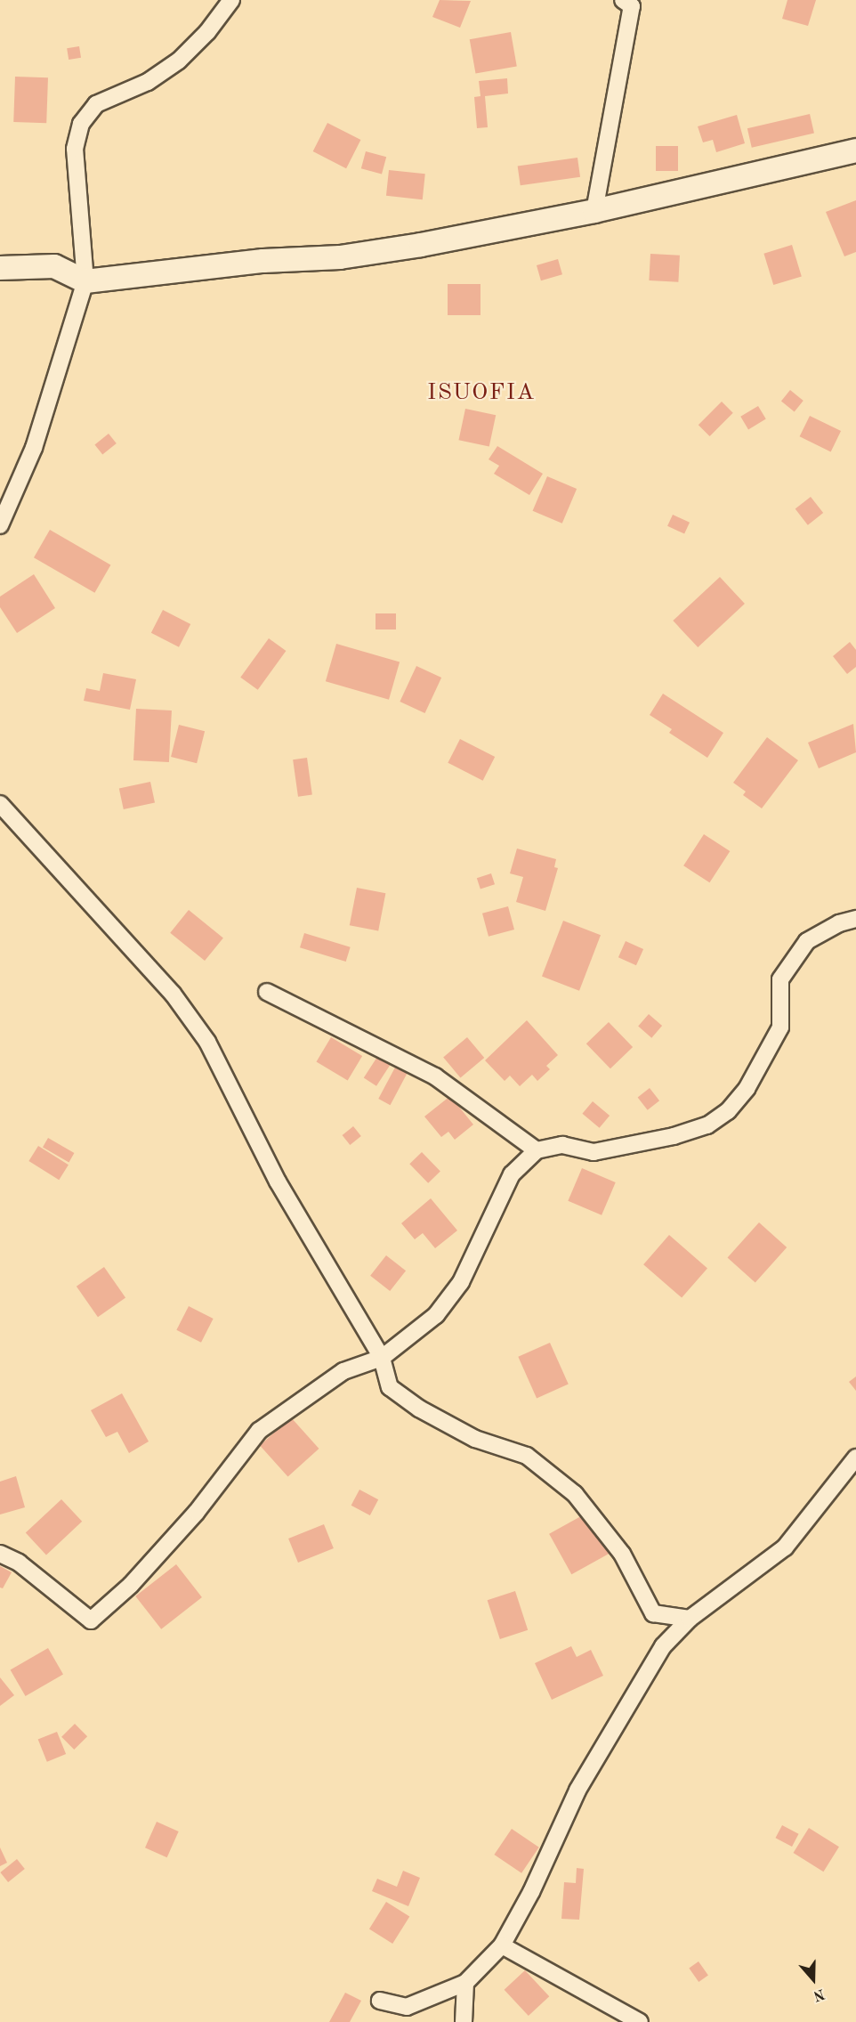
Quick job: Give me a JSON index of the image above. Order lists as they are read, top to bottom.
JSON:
{
  "districts": ["ISUOFIA"],
  "north": "bottom"
}
